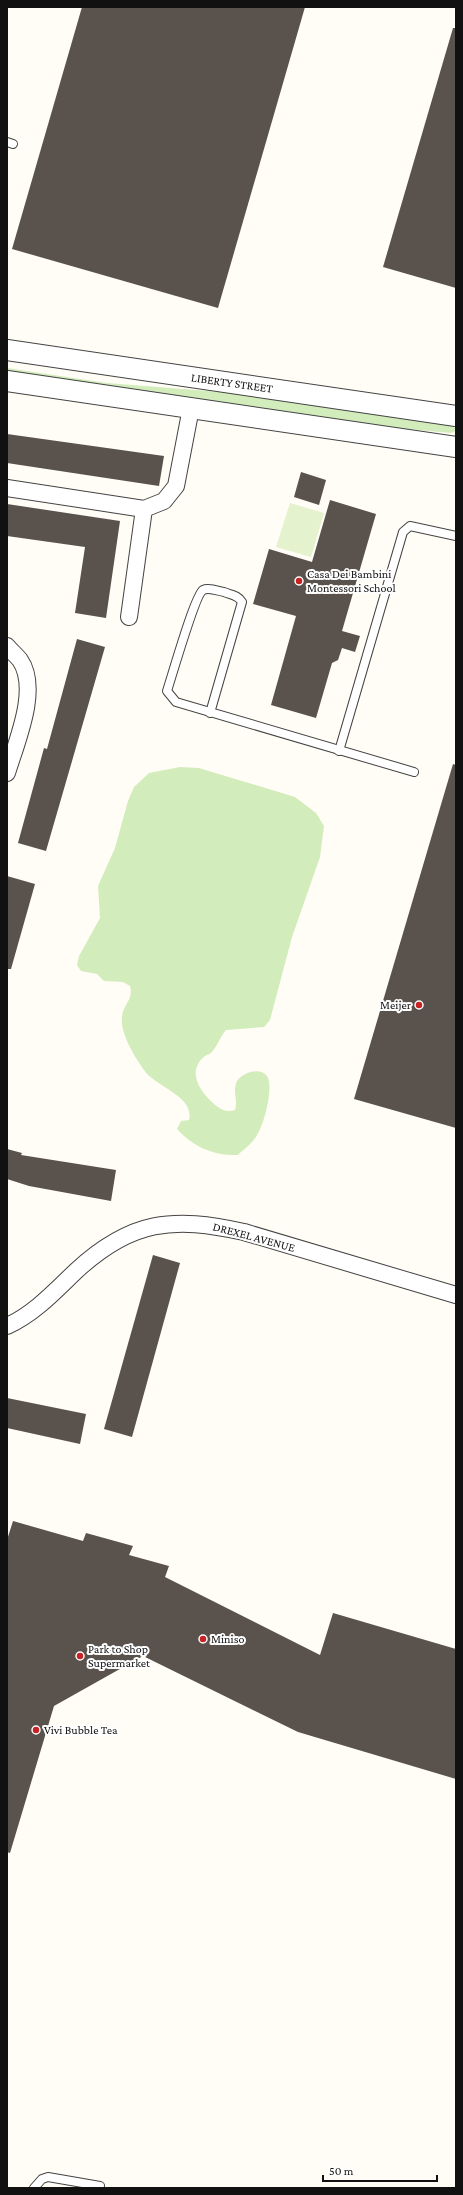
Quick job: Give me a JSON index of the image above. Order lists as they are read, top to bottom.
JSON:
{
  "streets": {
    "street": ["LIBERTY STREET", "DREXEL AVENUE"]
  },
  "places": [
    "Casa Dei Bambini Montessori School",
    "Meijer",
    "Miniso",
    "Park to Shop Supermarket",
    "Vivi Bubble Tea"
  ],
  "scale_bar": "50 m"
}
